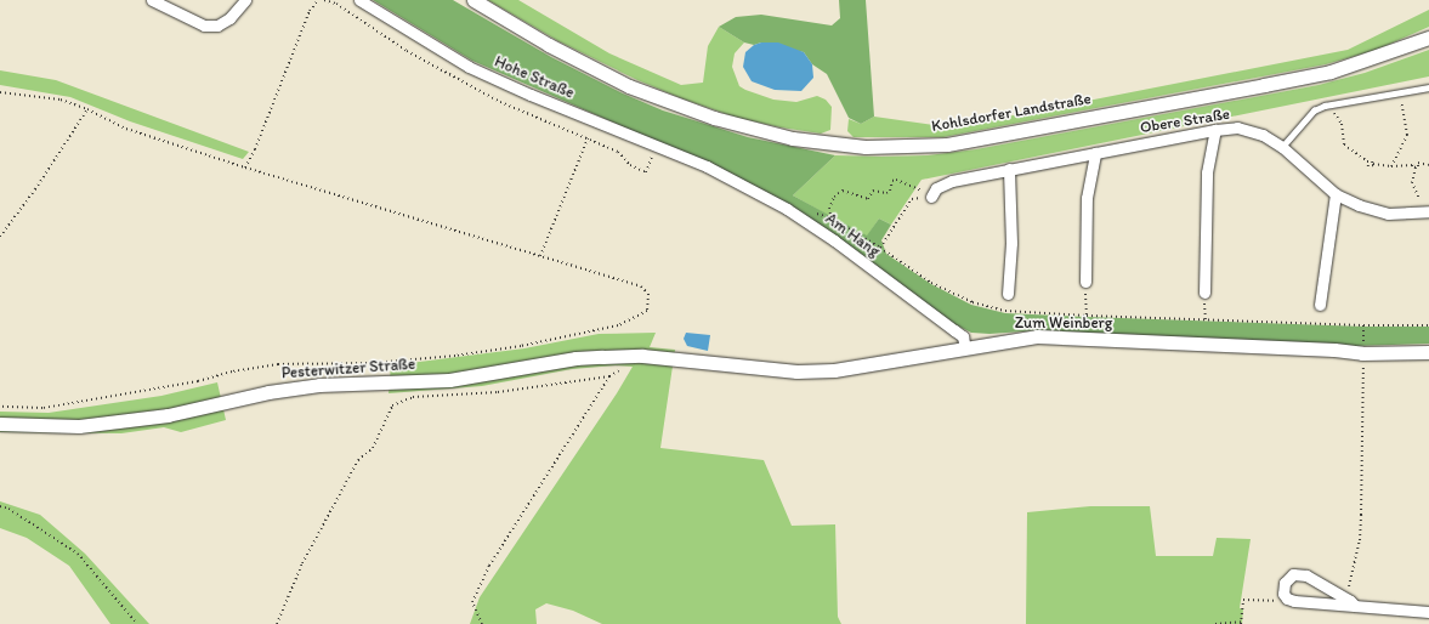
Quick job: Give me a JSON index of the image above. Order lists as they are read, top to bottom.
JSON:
{
  "streets": {
    "street": [
      "Hohe Straße",
      "Kohlsdorfer Landstraße",
      "Obere Straße",
      "Am Hang",
      "Zum Weinberg",
      "Pesterwitzer Straße"
    ]
  },
  "crossings": [
    ["Hohe Straße", "Am Hang"],
    ["Am Hang", "Zum Weinberg"],
    ["Zum Weinberg", "Pesterwitzer Straße"]
  ]
}
